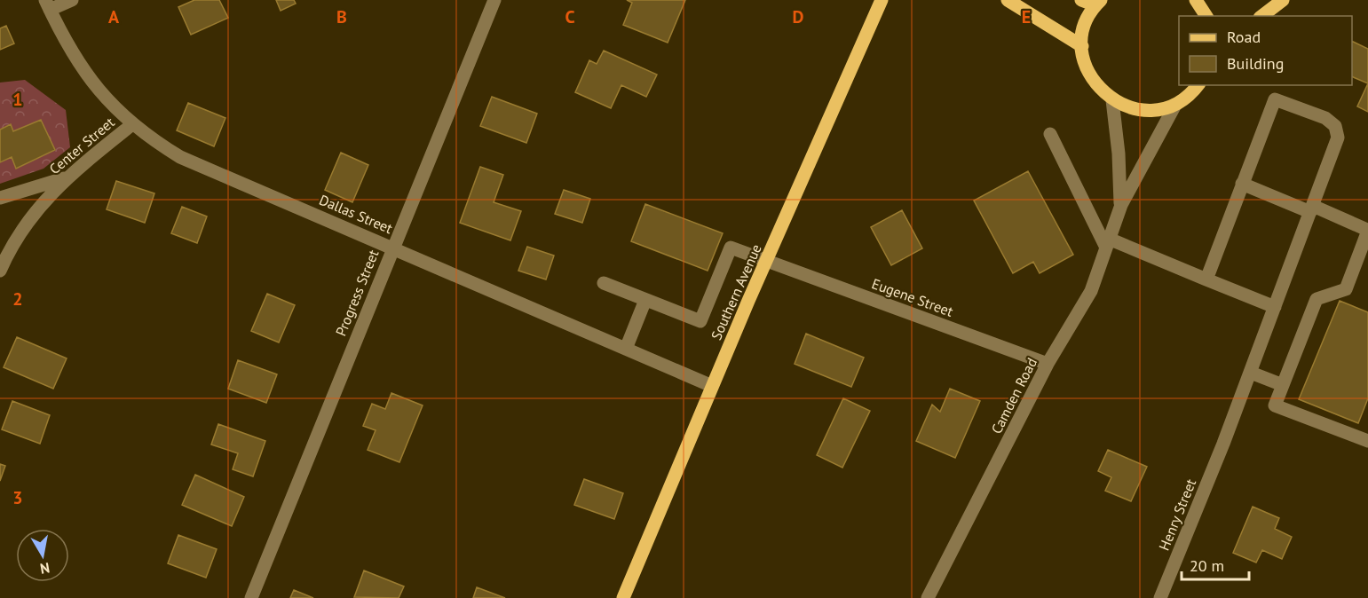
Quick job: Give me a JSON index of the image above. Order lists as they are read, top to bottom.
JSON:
{
  "streets": {
    "main road": ["Southern Avenue"],
    "street": [
      "Center Street",
      "Dallas Street",
      "Progress Street",
      "Eugene Street",
      "Camden Road",
      "Henry Street"
    ]
  },
  "crossings": [
    ["Center Street", "Dallas Street"],
    ["Dallas Street", "Southern Avenue"],
    ["Dallas Street", "Progress Street"],
    ["Southern Avenue", "Eugene Street"],
    ["Eugene Street", "Camden Road"]
  ],
  "legend": ["Road", "Building"],
  "scale_bar": "20 m",
  "north": "bottom",
  "grid": {
    "columns": [
      "A",
      "B",
      "C",
      "D",
      "E"
    ],
    "rows": ["1", "2", "3"]
  }
}
